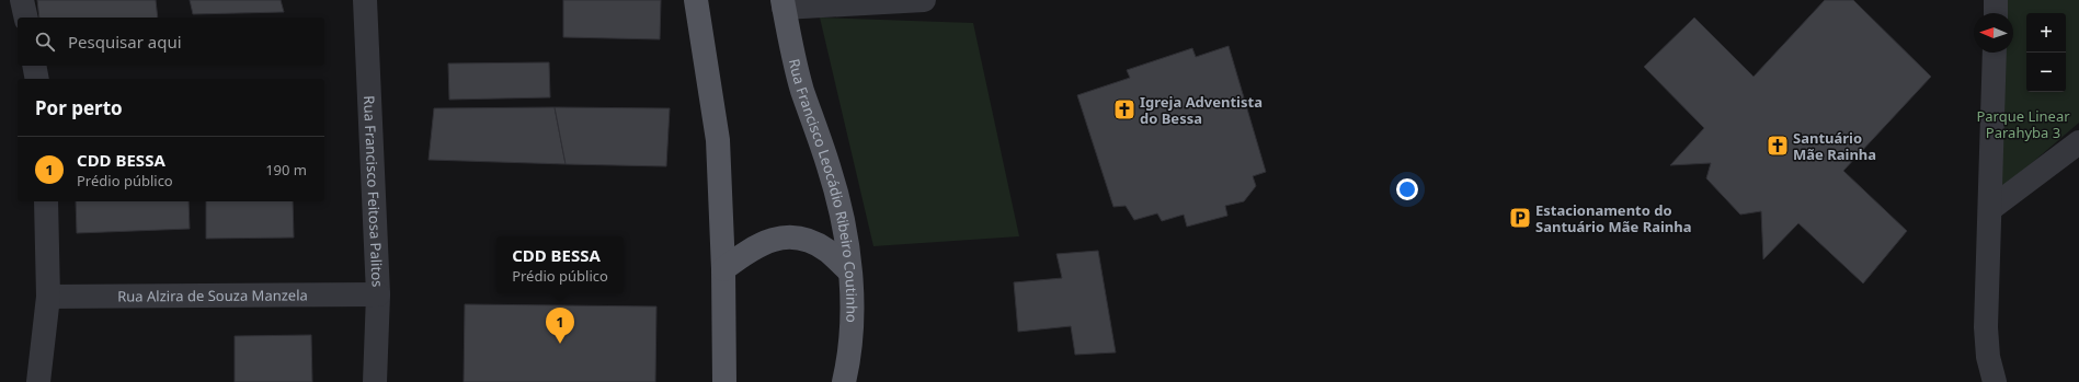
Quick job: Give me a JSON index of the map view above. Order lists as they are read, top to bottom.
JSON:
{
  "streets": {
    "main road": ["Rua Francisco Leocádio Ribeiro Coutinho"],
    "street": ["Rua Francisco Feitosa Palitos", "Rua Alzira de Souza Manzela"]
  },
  "crossings": [
    ["Rua Francisco Feitosa Palitos", "Rua Alzira de Souza Manzela"]
  ],
  "parks": ["Parque Linear Parahyba 3"],
  "places": {
    "church": ["Igreja Adventista do Bessa", "Santuário Mãe Rainha"],
    "parking": ["Estacionamento do Santuário Mãe Rainha"]
  },
  "north": "left",
  "page": {
    "map_buttons": ["+", "−"],
    "search": "Pesquisar aqui",
    "heading": "Por perto",
    "list": [
      {
        "mark": "1",
        "name": "CDD BESSA",
        "note": "Prédio público",
        "value": "190 m"
      }
    ],
    "popup": ["CDD BESSA", "Prédio público"],
    "pins": "1"
  }
}
